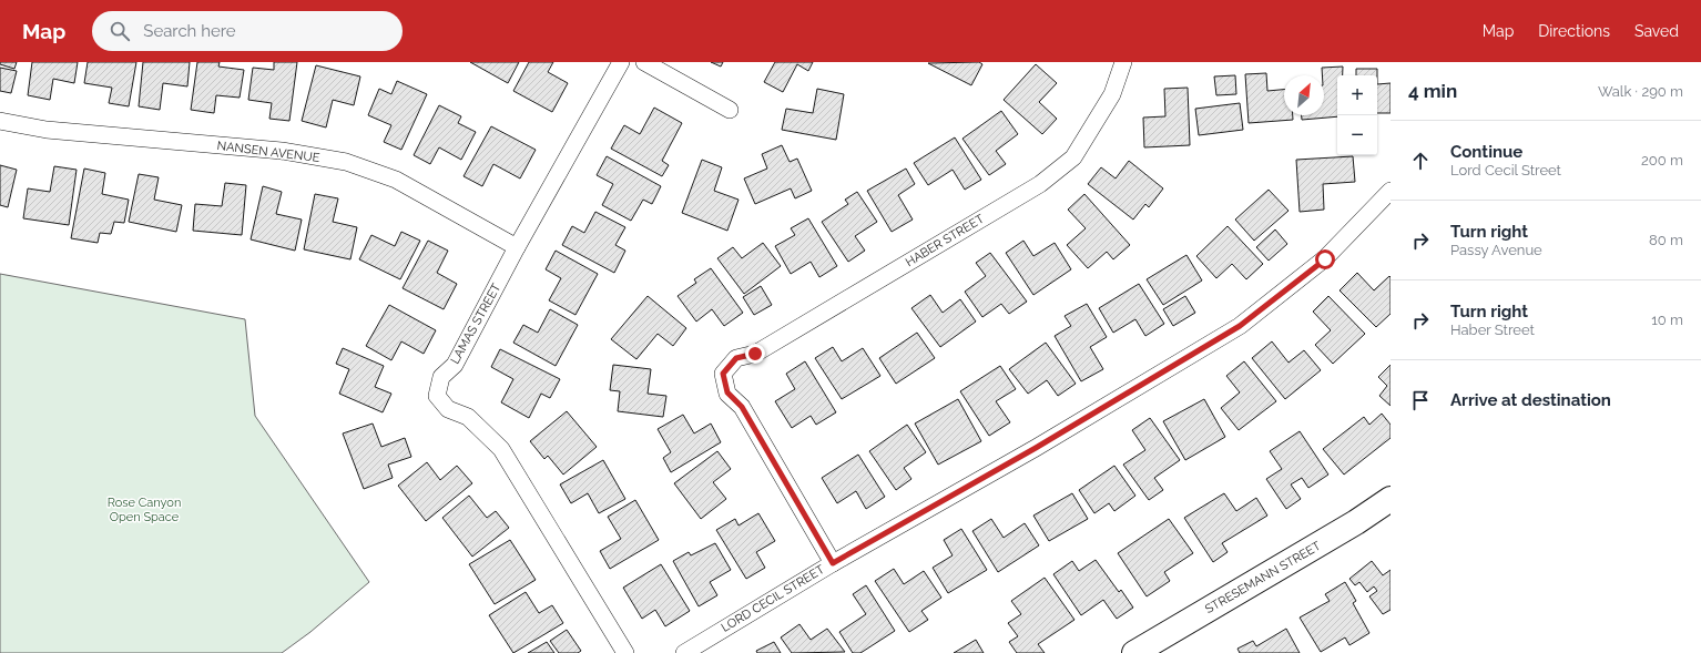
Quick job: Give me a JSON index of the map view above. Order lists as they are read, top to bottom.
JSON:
{
  "streets": {
    "street": [
      "NANSEN AVENUE",
      "HABER STREET",
      "LAMAS STREET",
      "STRESEMANN STREET",
      "LORD CECIL STREET"
    ]
  },
  "crossings": [
    ["NANSEN AVENUE", "LAMAS STREET"],
    ["HABER STREET", "LORD CECIL STREET"]
  ],
  "parks": ["Rose Canyon Open Space"],
  "north": "top right",
  "page": {
    "header": "Map",
    "search": "Search here",
    "nav": ["Map", "Directions", "Saved"],
    "heading": ["4 min", "Walk · 290 m"],
    "map_buttons": ["+", "−"],
    "list": [
      ["Continue", "Lord Cecil Street", "200 m"],
      ["Turn right", "Passy Avenue", "80 m"],
      ["Turn right", "Haber Street", "10 m"],
      "Arrive at destination"
    ]
  }
}
